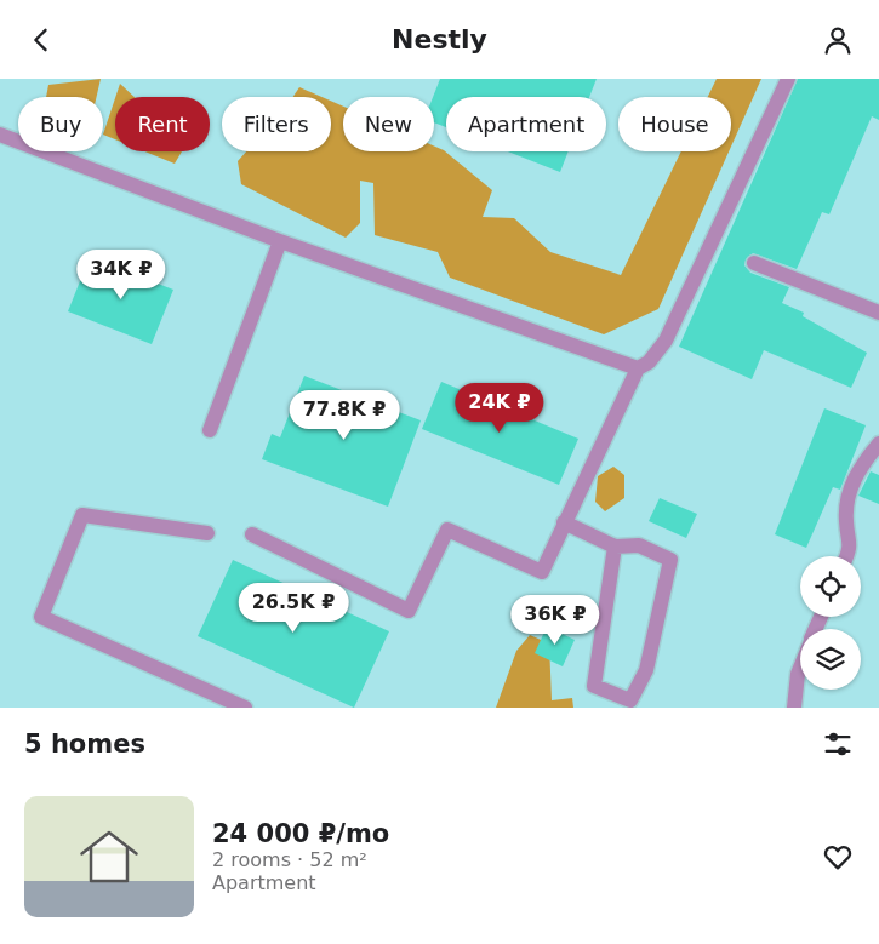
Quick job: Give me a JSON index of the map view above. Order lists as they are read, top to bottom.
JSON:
{
  "page": {
    "header": "Nestly",
    "chip": [
      "Buy",
      "Rent",
      "Filters",
      "New",
      "Apartment",
      "House"
    ],
    "price": [
      "34K ₽",
      "24K ₽",
      "77.8K ₽",
      "26.5K ₽",
      "36K ₽"
    ],
    "heading": "5 homes",
    "list": [
      {
        "name": "24 000 ₽/mo",
        "note": "2 rooms · 52 m² · Apartment"
      }
    ]
  }
}
